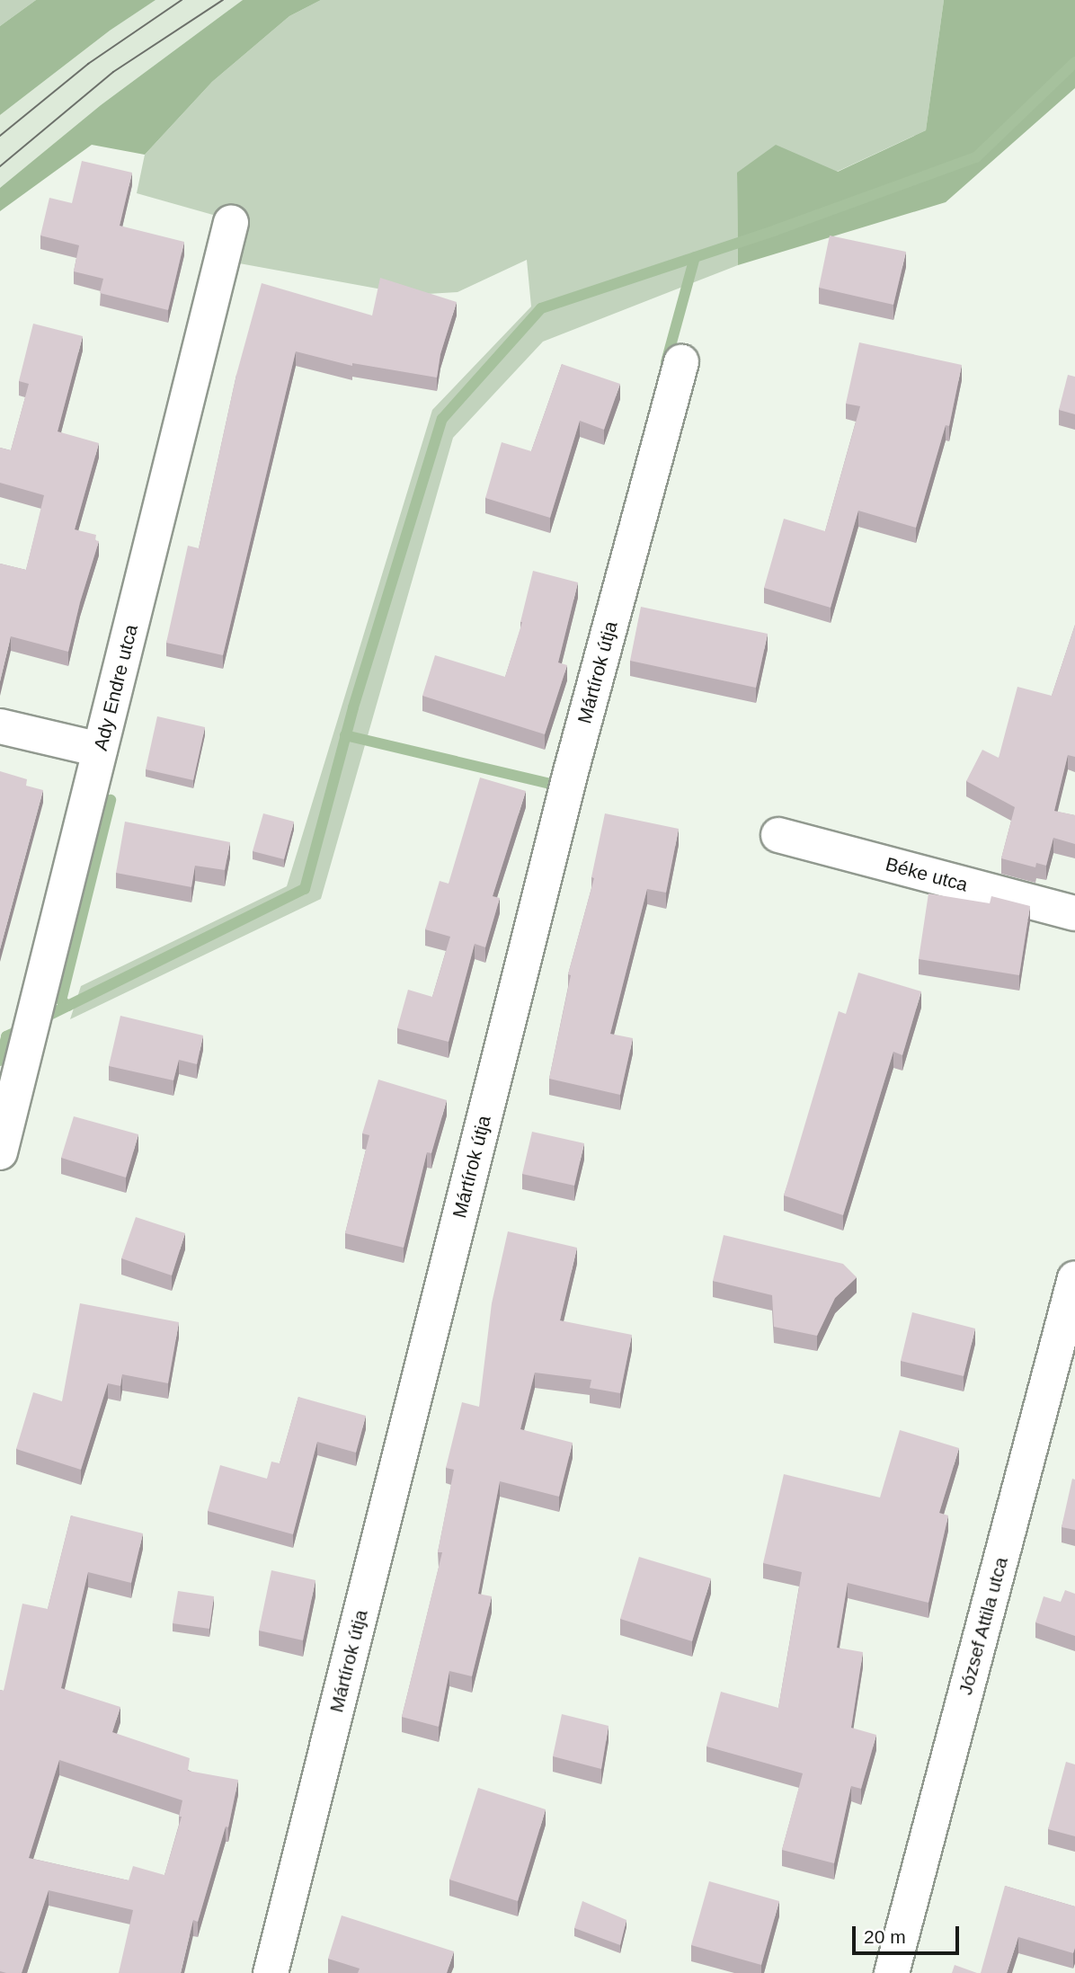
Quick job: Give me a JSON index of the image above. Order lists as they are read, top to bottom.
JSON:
{
  "streets": {
    "street": [
      "Mártírok útja",
      "Ady Endre utca",
      "Béke utca",
      "József Attila utca"
    ]
  },
  "scale_bar": "20 m"
}
